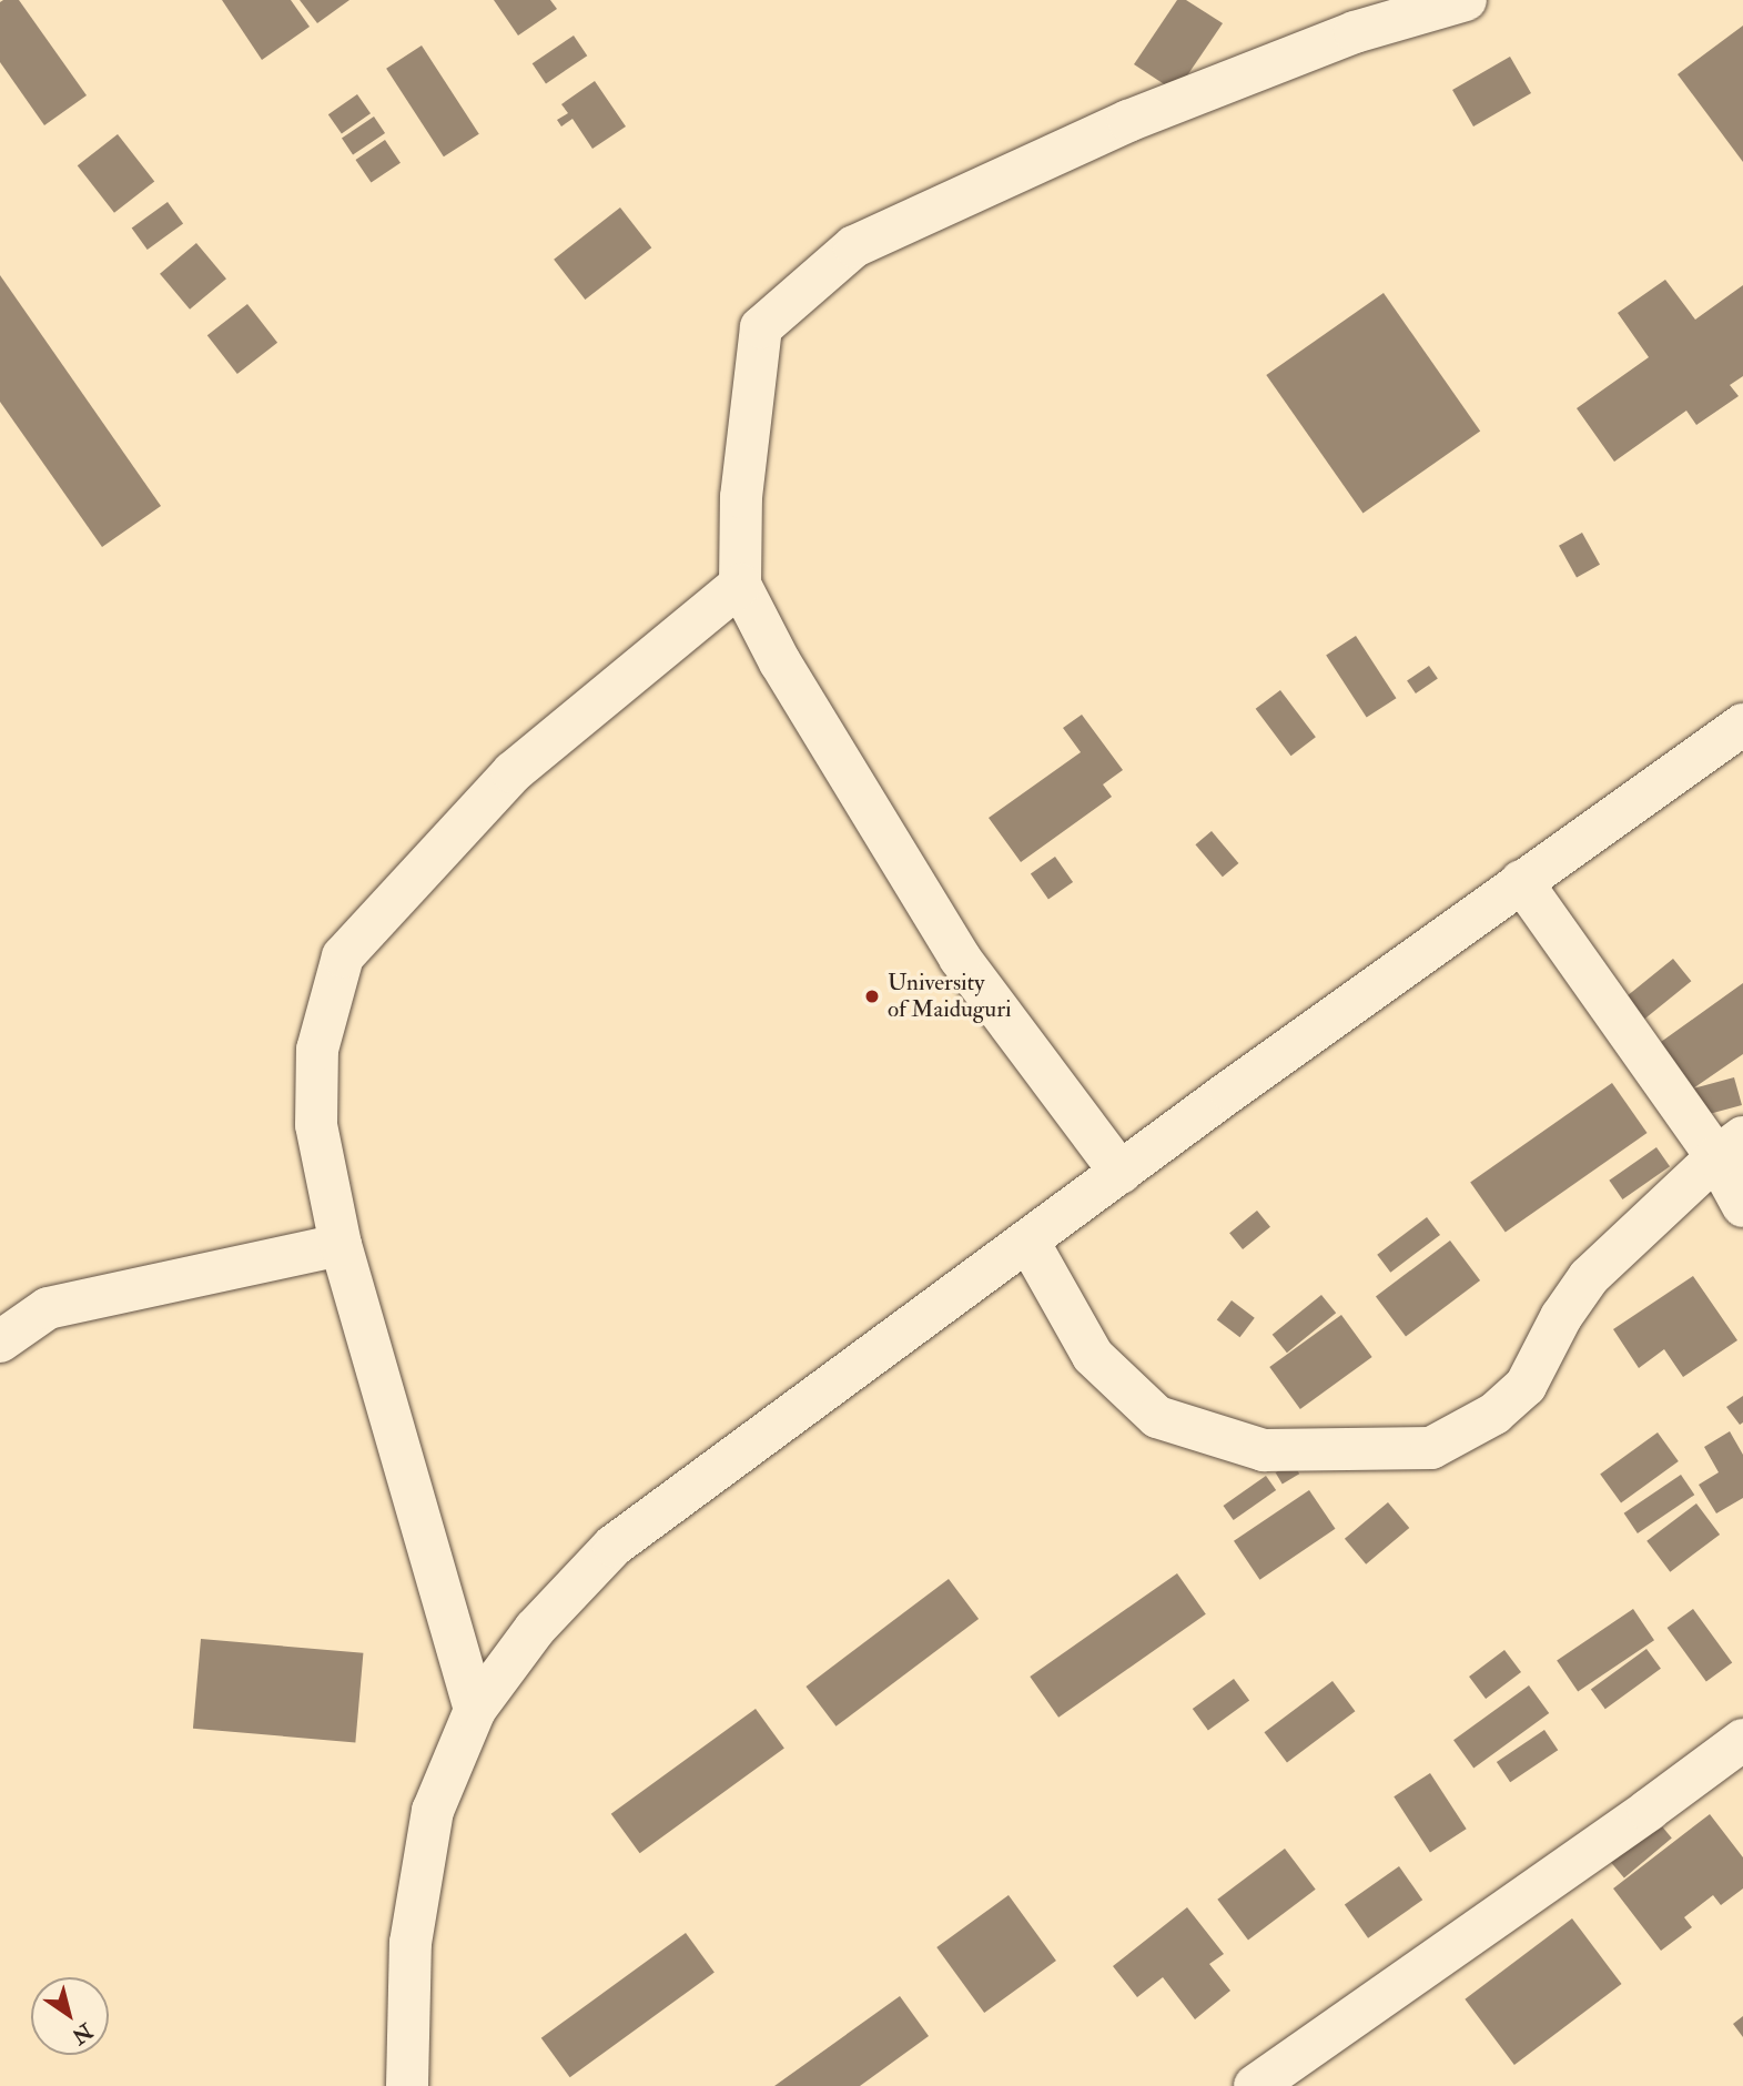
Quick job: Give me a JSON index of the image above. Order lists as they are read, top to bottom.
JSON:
{
  "places": ["University of Maiduguri"],
  "north": "bottom right"
}
